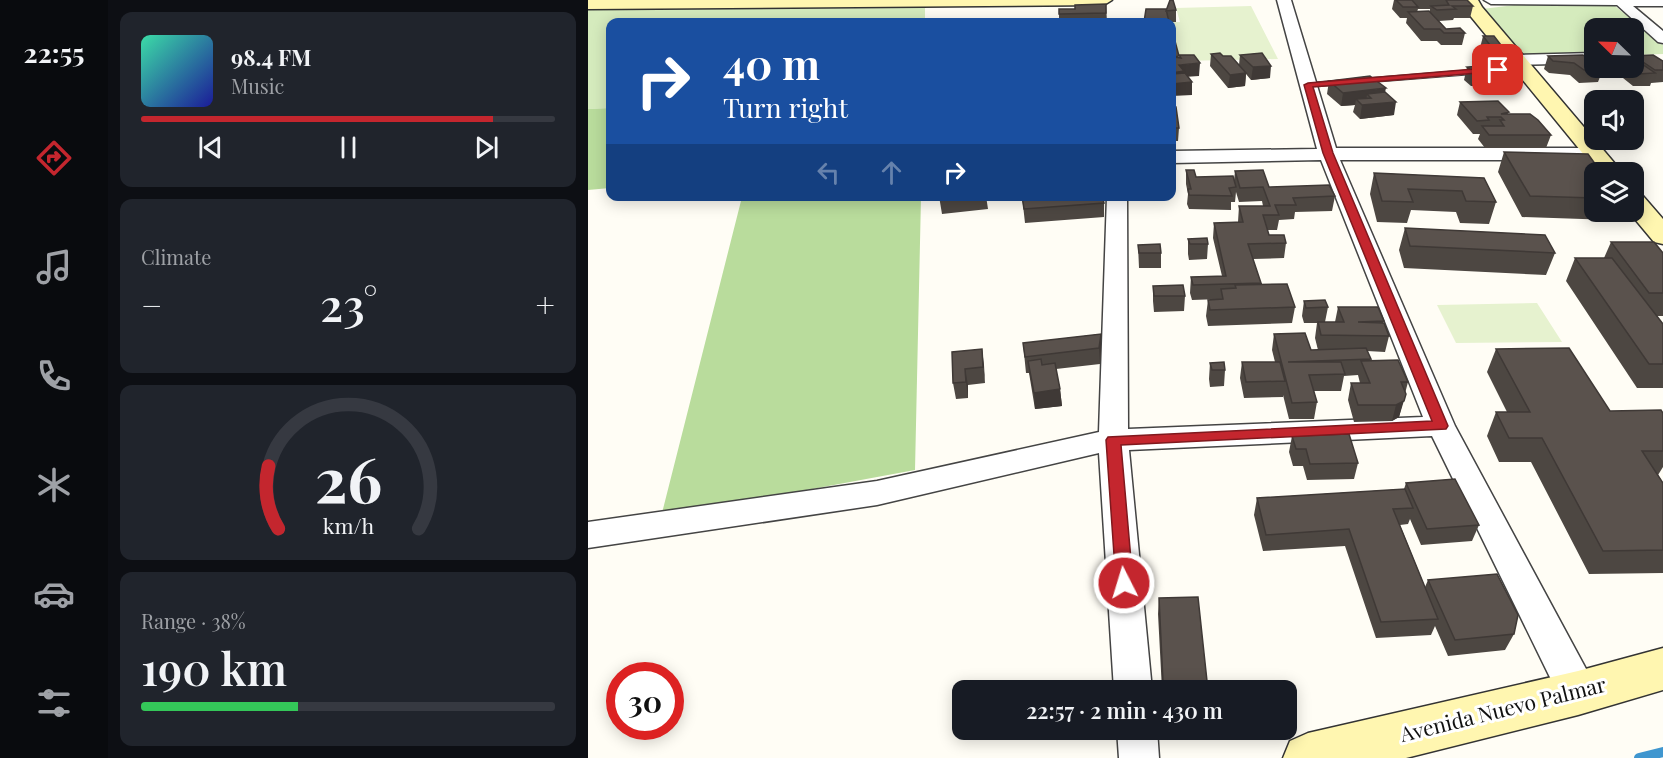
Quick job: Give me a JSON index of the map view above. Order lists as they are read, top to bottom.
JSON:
{
  "streets": {
    "main road": ["Avenida Nuevo Palmar"]
  },
  "north": "top left",
  "page": {
    "tabs": "22:55",
    "turn": ["40 m", "Turn right"],
    "song": ["98.4 FM", "Music"],
    "tile": [
      "Climate",
      ["Range · 38%", "190 km"]
    ],
    "heat": ["−", "23°", "+"],
    "limit": "30",
    "trip": "22:57 · 2 min · 430 m",
    "gauge": ["26", "km/h"]
  }
}
